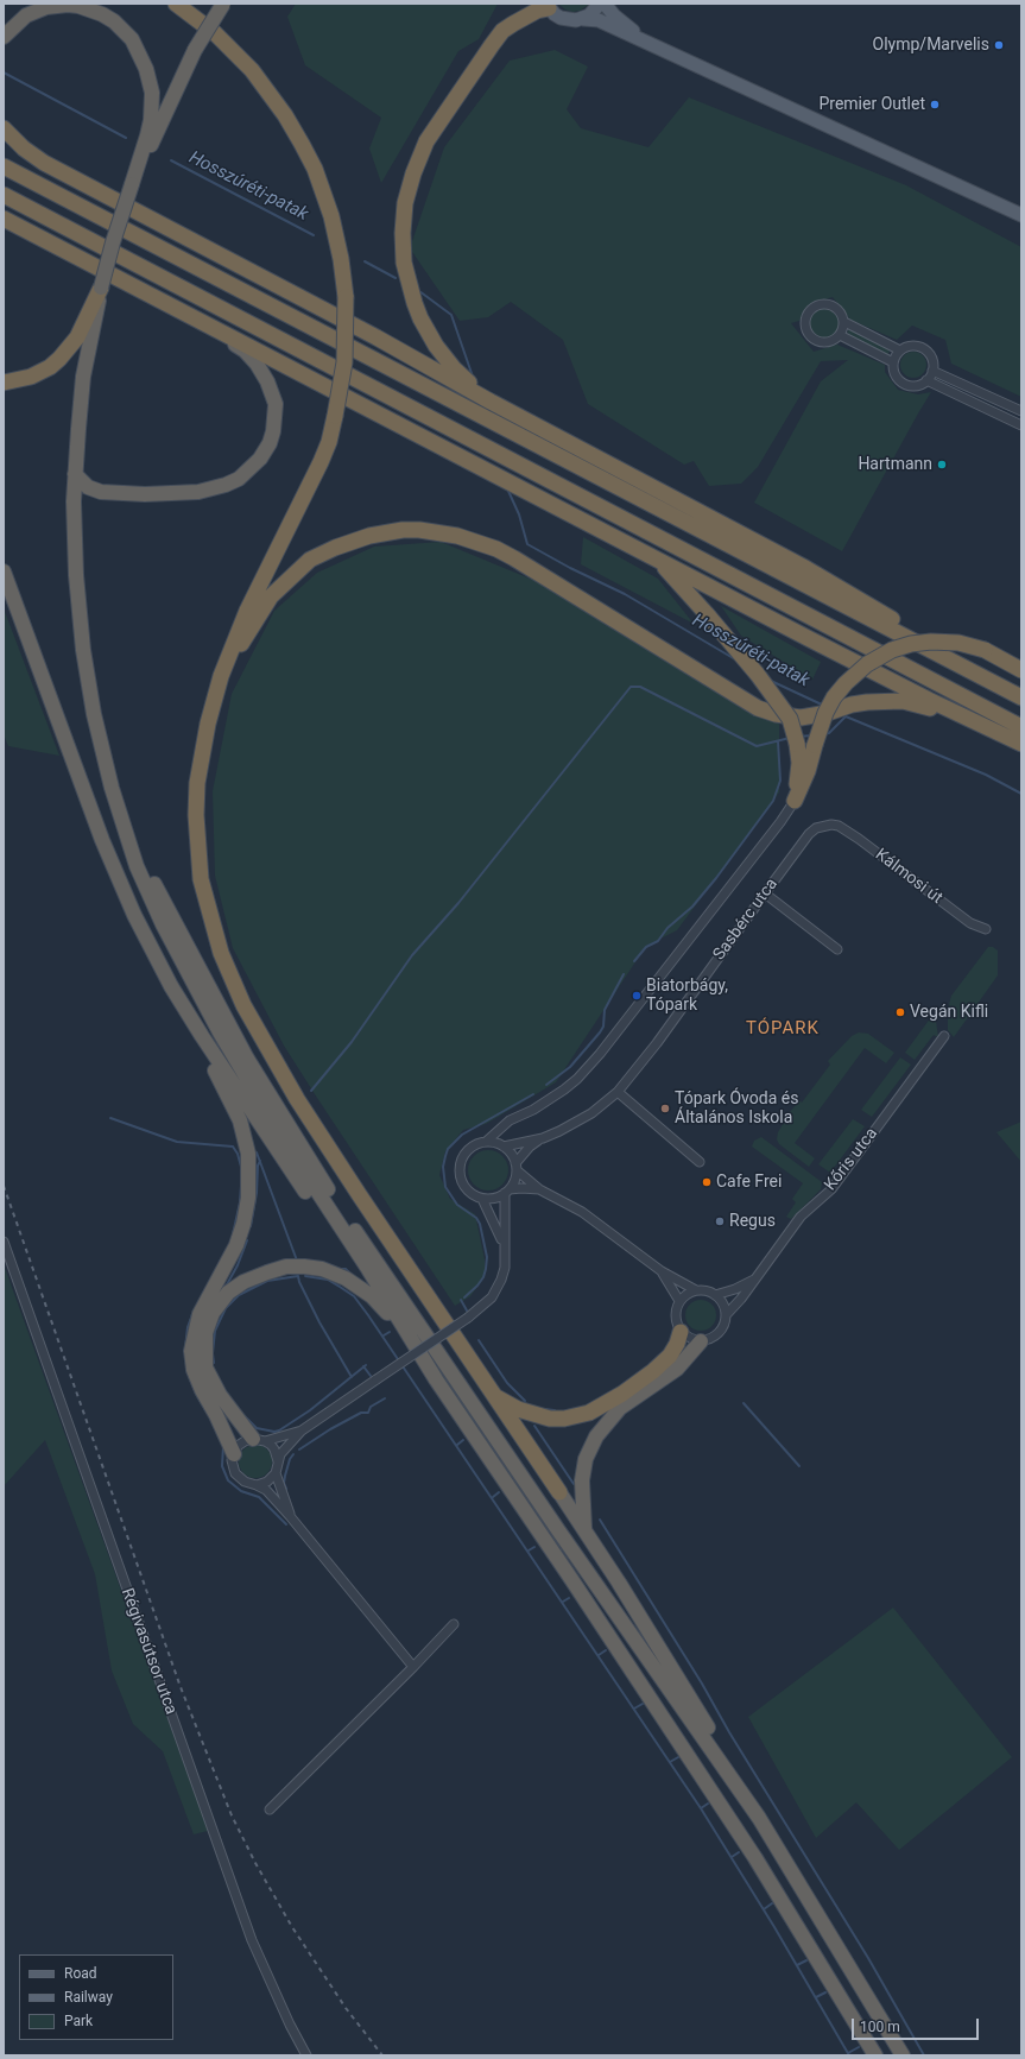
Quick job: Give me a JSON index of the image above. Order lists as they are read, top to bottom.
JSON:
{
  "streets": {
    "street": [
      "Kálmosi út",
      "Sasbérc utca",
      "Kőris utca",
      "Régivasútsor utca"
    ]
  },
  "crossings": [
    ["Kálmosi út", "Sasbérc utca"]
  ],
  "districts": ["TÓPARK"],
  "water": ["Hosszúréti-patak"],
  "places": [
    "Olymp/Marvelis",
    "Premier Outlet",
    "Hartmann",
    "Biatorbágy, Tópark",
    "Vegán Kifli",
    "Tópark Óvoda és Általános Iskola",
    "Cafe Frei",
    "Regus"
  ],
  "legend": ["Road", "Railway", "Park"],
  "scale_bar": "100 m"
}
